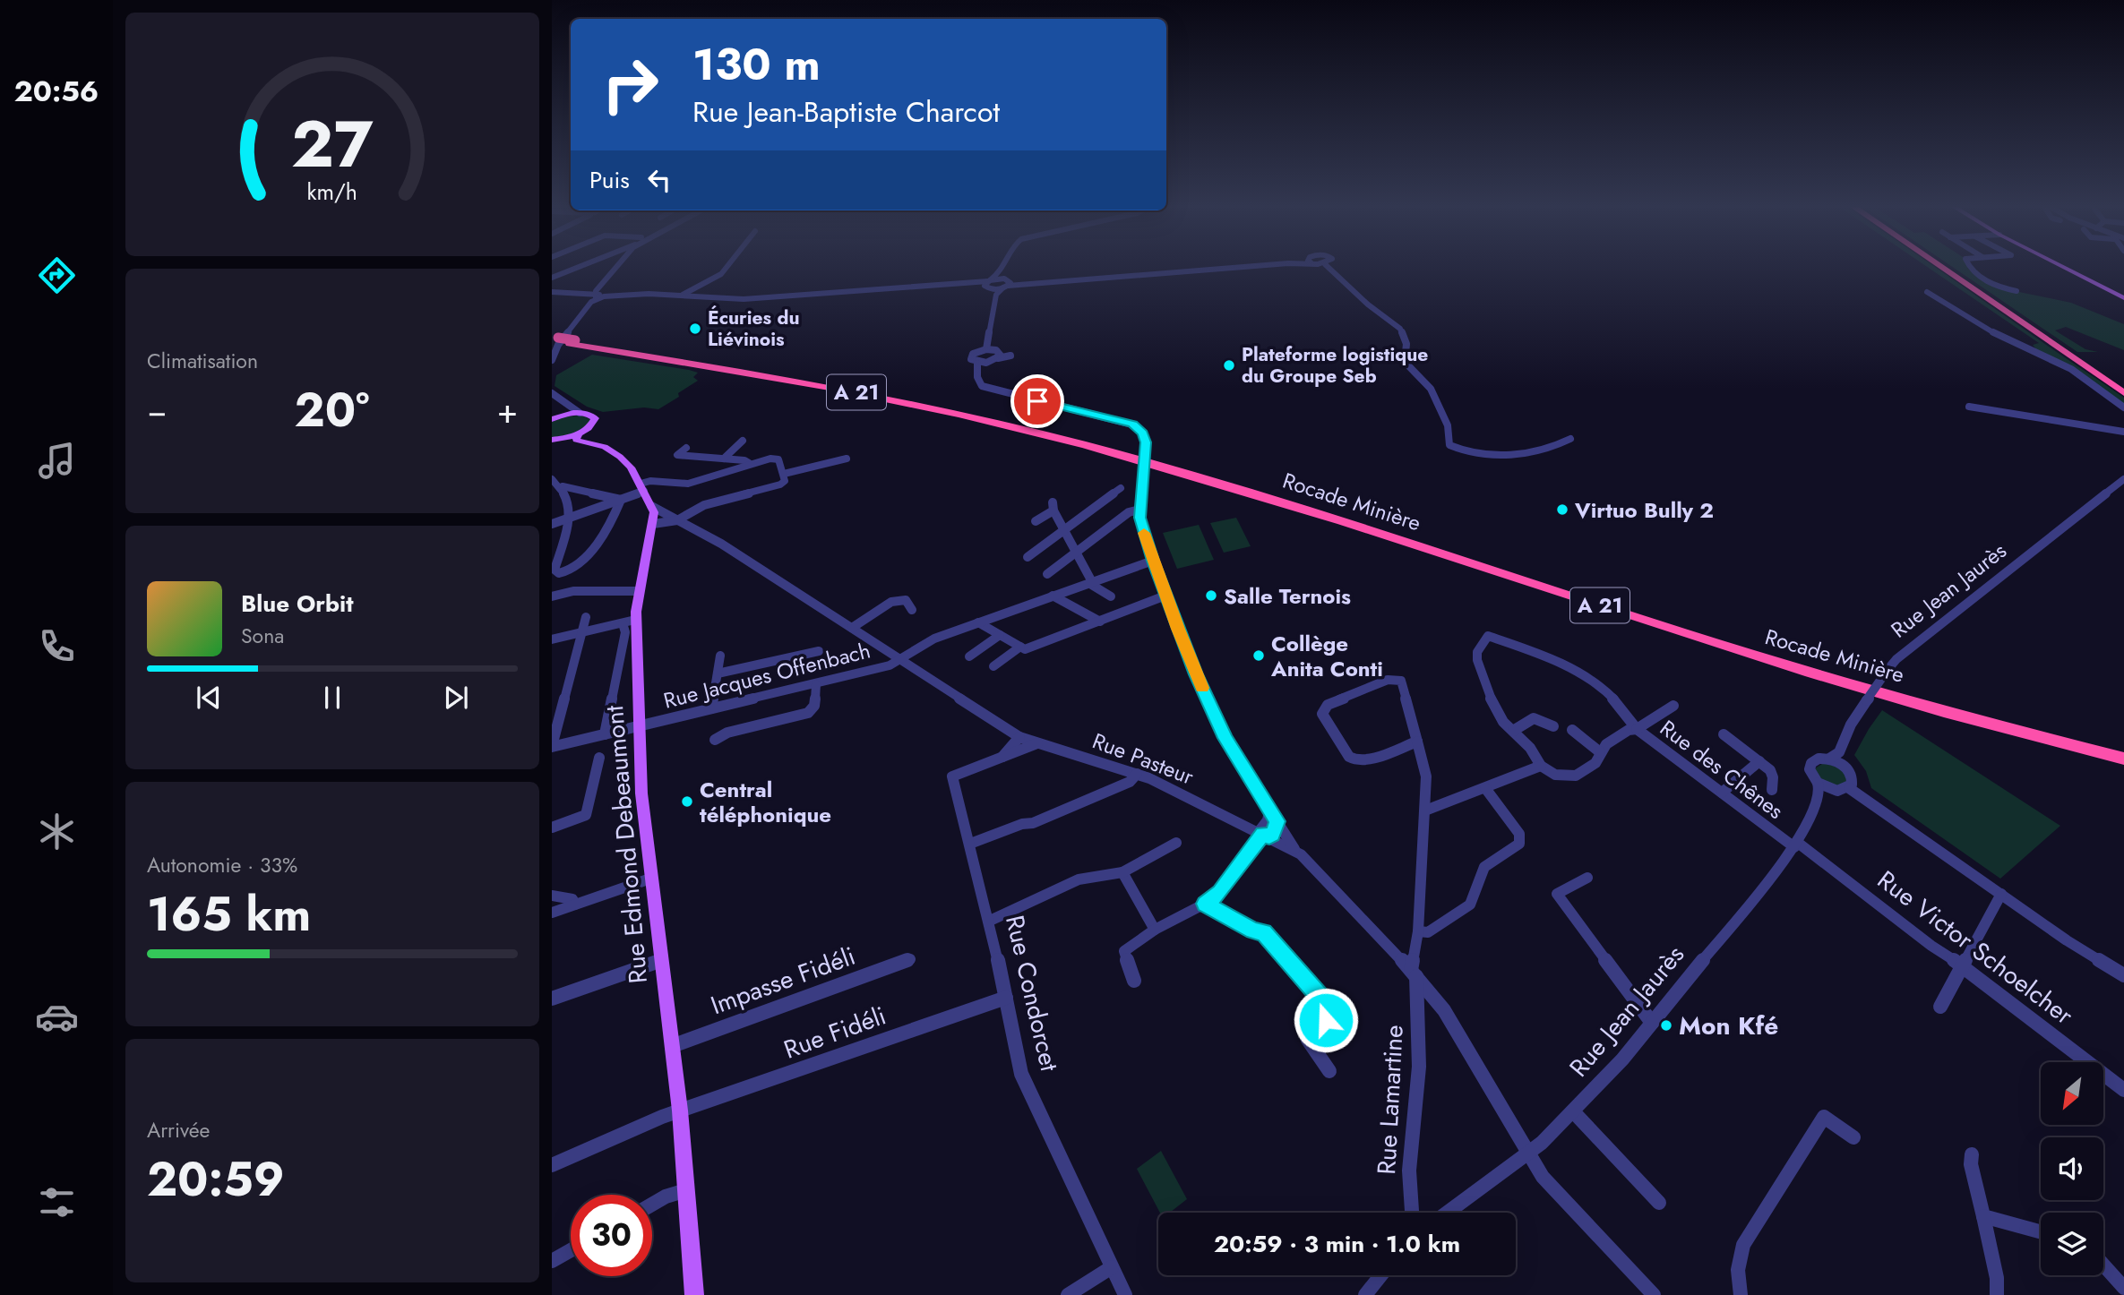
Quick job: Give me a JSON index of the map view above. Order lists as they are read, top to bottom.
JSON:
{
  "streets": {
    "highway": ["A 21", "Rocade Minière"],
    "main road": ["Rue Edmond Debeaumont"],
    "street": [
      "Rue Jean Jaurès",
      "Rue Jacques Offenbach",
      "Rue Pasteur",
      "Rue des Chênes",
      "Rue Victor Schoelcher",
      "Impasse Fidéli",
      "Rue Condorcet",
      "Rue Fidéli",
      "Rue Lamartine"
    ]
  },
  "crossings": [
    ["Rue Jean Jaurès", "Rue Pasteur"],
    ["Rue Jean Jaurès", "Rue des Chênes"],
    ["Rue Jean Jaurès", "Rue Victor Schoelcher"],
    ["Rue Jacques Offenbach", "Rue Pasteur"],
    ["Rue Jacques Offenbach", "Rue Edmond Debeaumont"],
    ["Rue Pasteur", "Rue Edmond Debeaumont"],
    ["Rue Pasteur", "Rue Condorcet"],
    ["Rue Pasteur", "Rue Lamartine"],
    ["Rue des Chênes", "Rue Victor Schoelcher"],
    ["Rue Edmond Debeaumont", "Impasse Fidéli"],
    ["Rue Edmond Debeaumont", "Rue Fidéli"],
    ["Rue Condorcet", "Rue Fidéli"]
  ],
  "places": [
    "Écuries du Liévinois",
    "Plateforme logistique du Groupe Seb",
    "Virtuo Bully 2",
    "Salle Ternois",
    "Collège Anita Conti",
    "Central téléphonique",
    "Mon Kfé"
  ],
  "north": "bottom left",
  "page": {
    "tabs": "20:56",
    "turn": ["130 m", "Rue Jean-Baptiste Charcot"],
    "then": "Puis",
    "tile": [
      "Climatisation",
      ["Autonomie · 33%", "165 km"],
      ["Arrivée", "20:59"]
    ],
    "heat": ["−", "20°", "+"],
    "song": ["Blue Orbit", "Sona"],
    "limit": "30",
    "trip": "20:59 · 3 min · 1.0 km",
    "gauge": ["27", "km/h"]
  }
}
